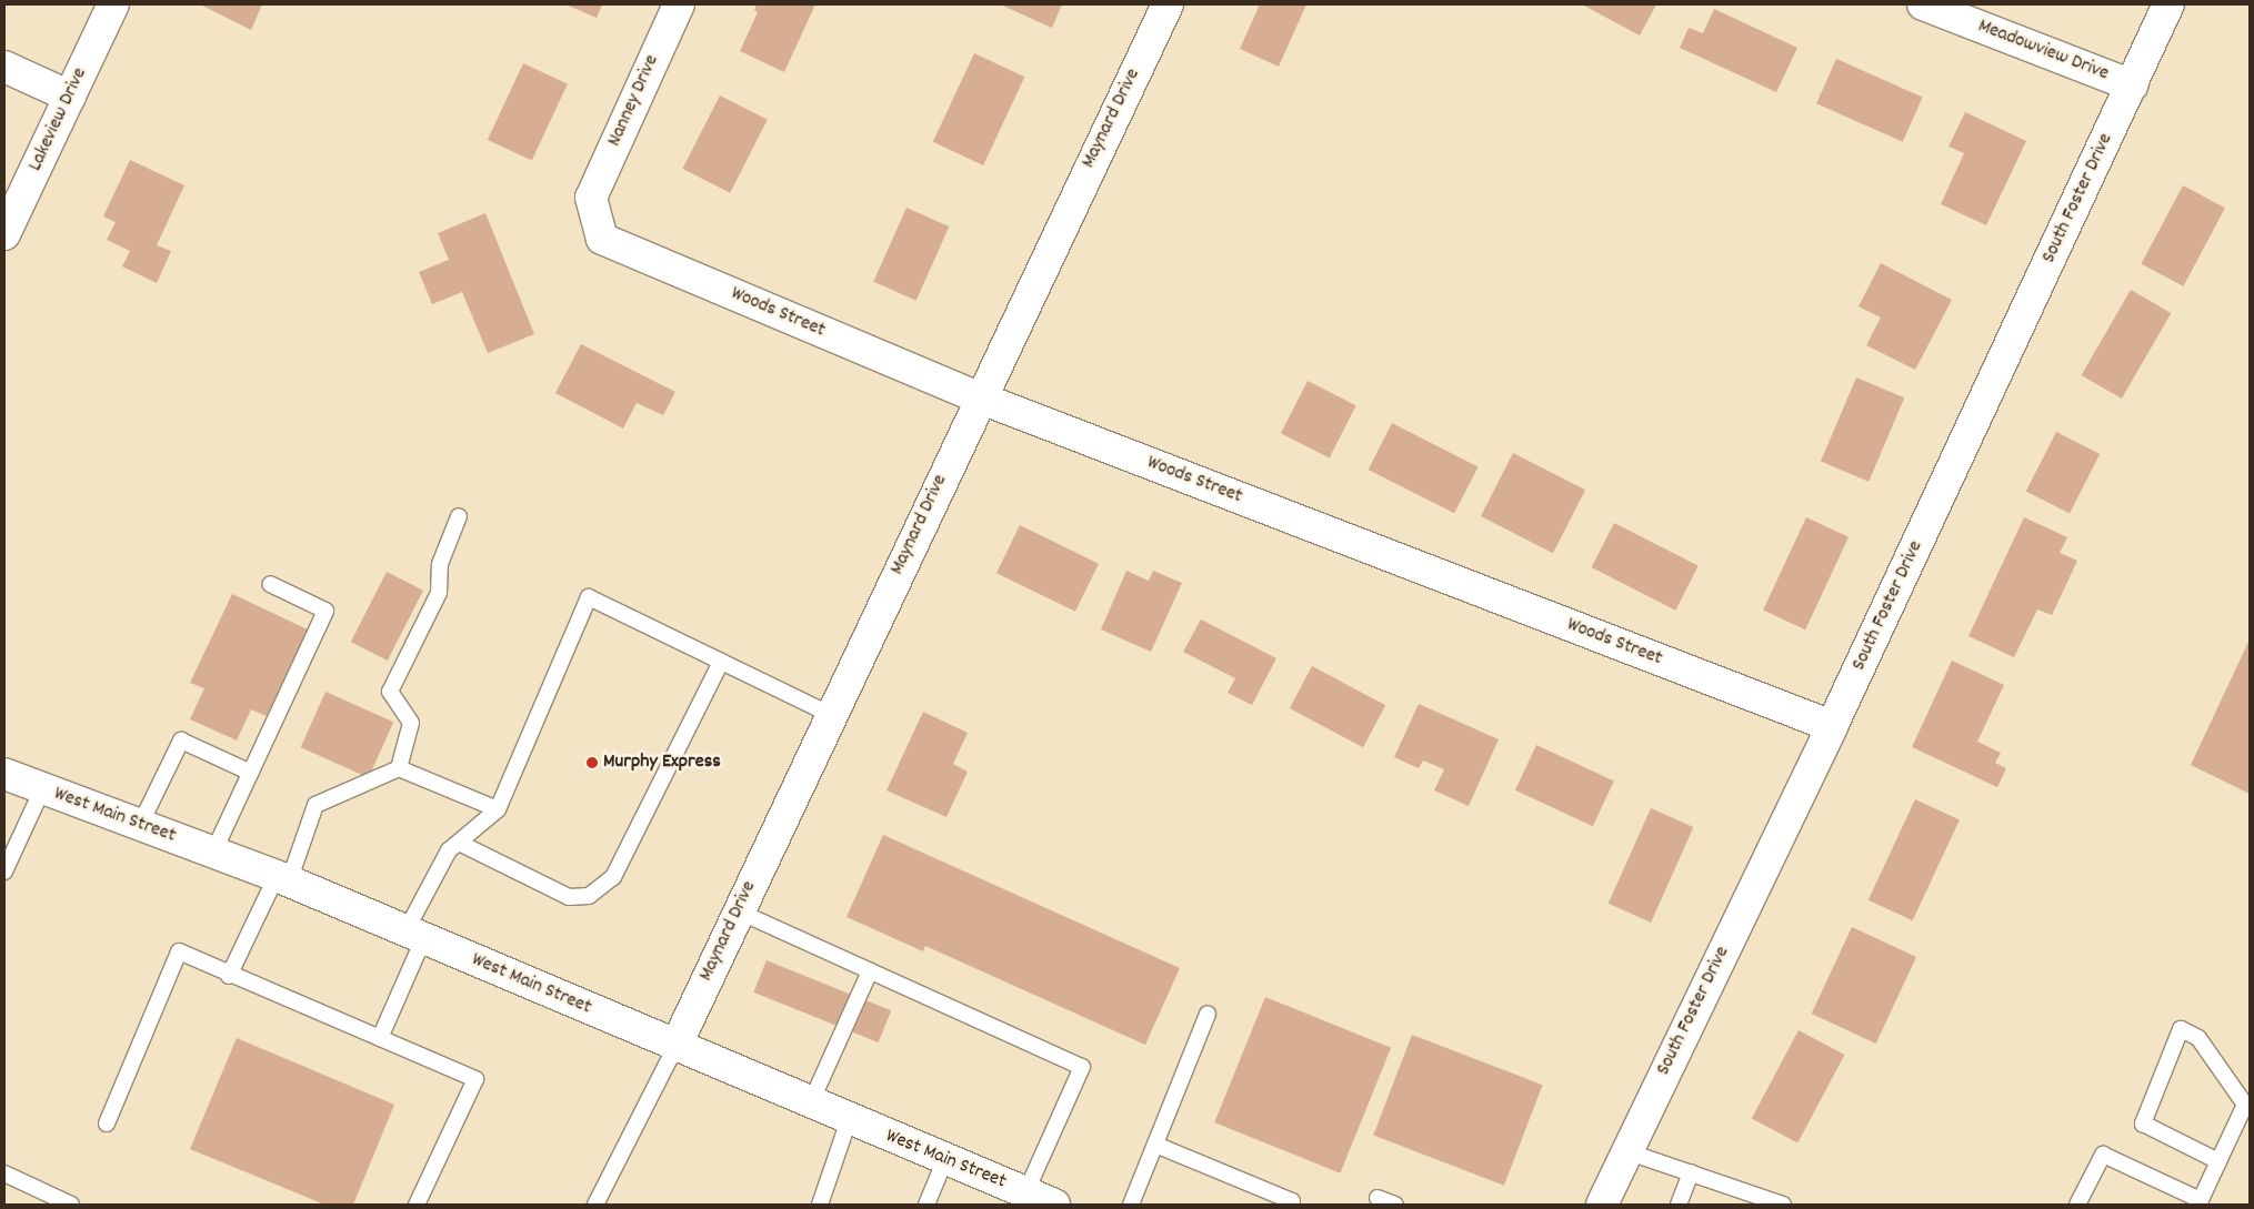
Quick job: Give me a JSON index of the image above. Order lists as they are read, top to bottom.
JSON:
{
  "streets": {
    "street": [
      "Meadowview Drive",
      "Nanney Drive",
      "Maynard Drive",
      "Lakeview Drive",
      "South Foster Drive",
      "Woods Street",
      "West Main Street"
    ]
  },
  "crossings": [
    ["Meadowview Drive", "South Foster Drive"],
    ["Nanney Drive", "Woods Street"],
    ["Maynard Drive", "Woods Street"],
    ["Maynard Drive", "West Main Street"],
    ["South Foster Drive", "Woods Street"]
  ],
  "places": ["Murphy Express"]
}
